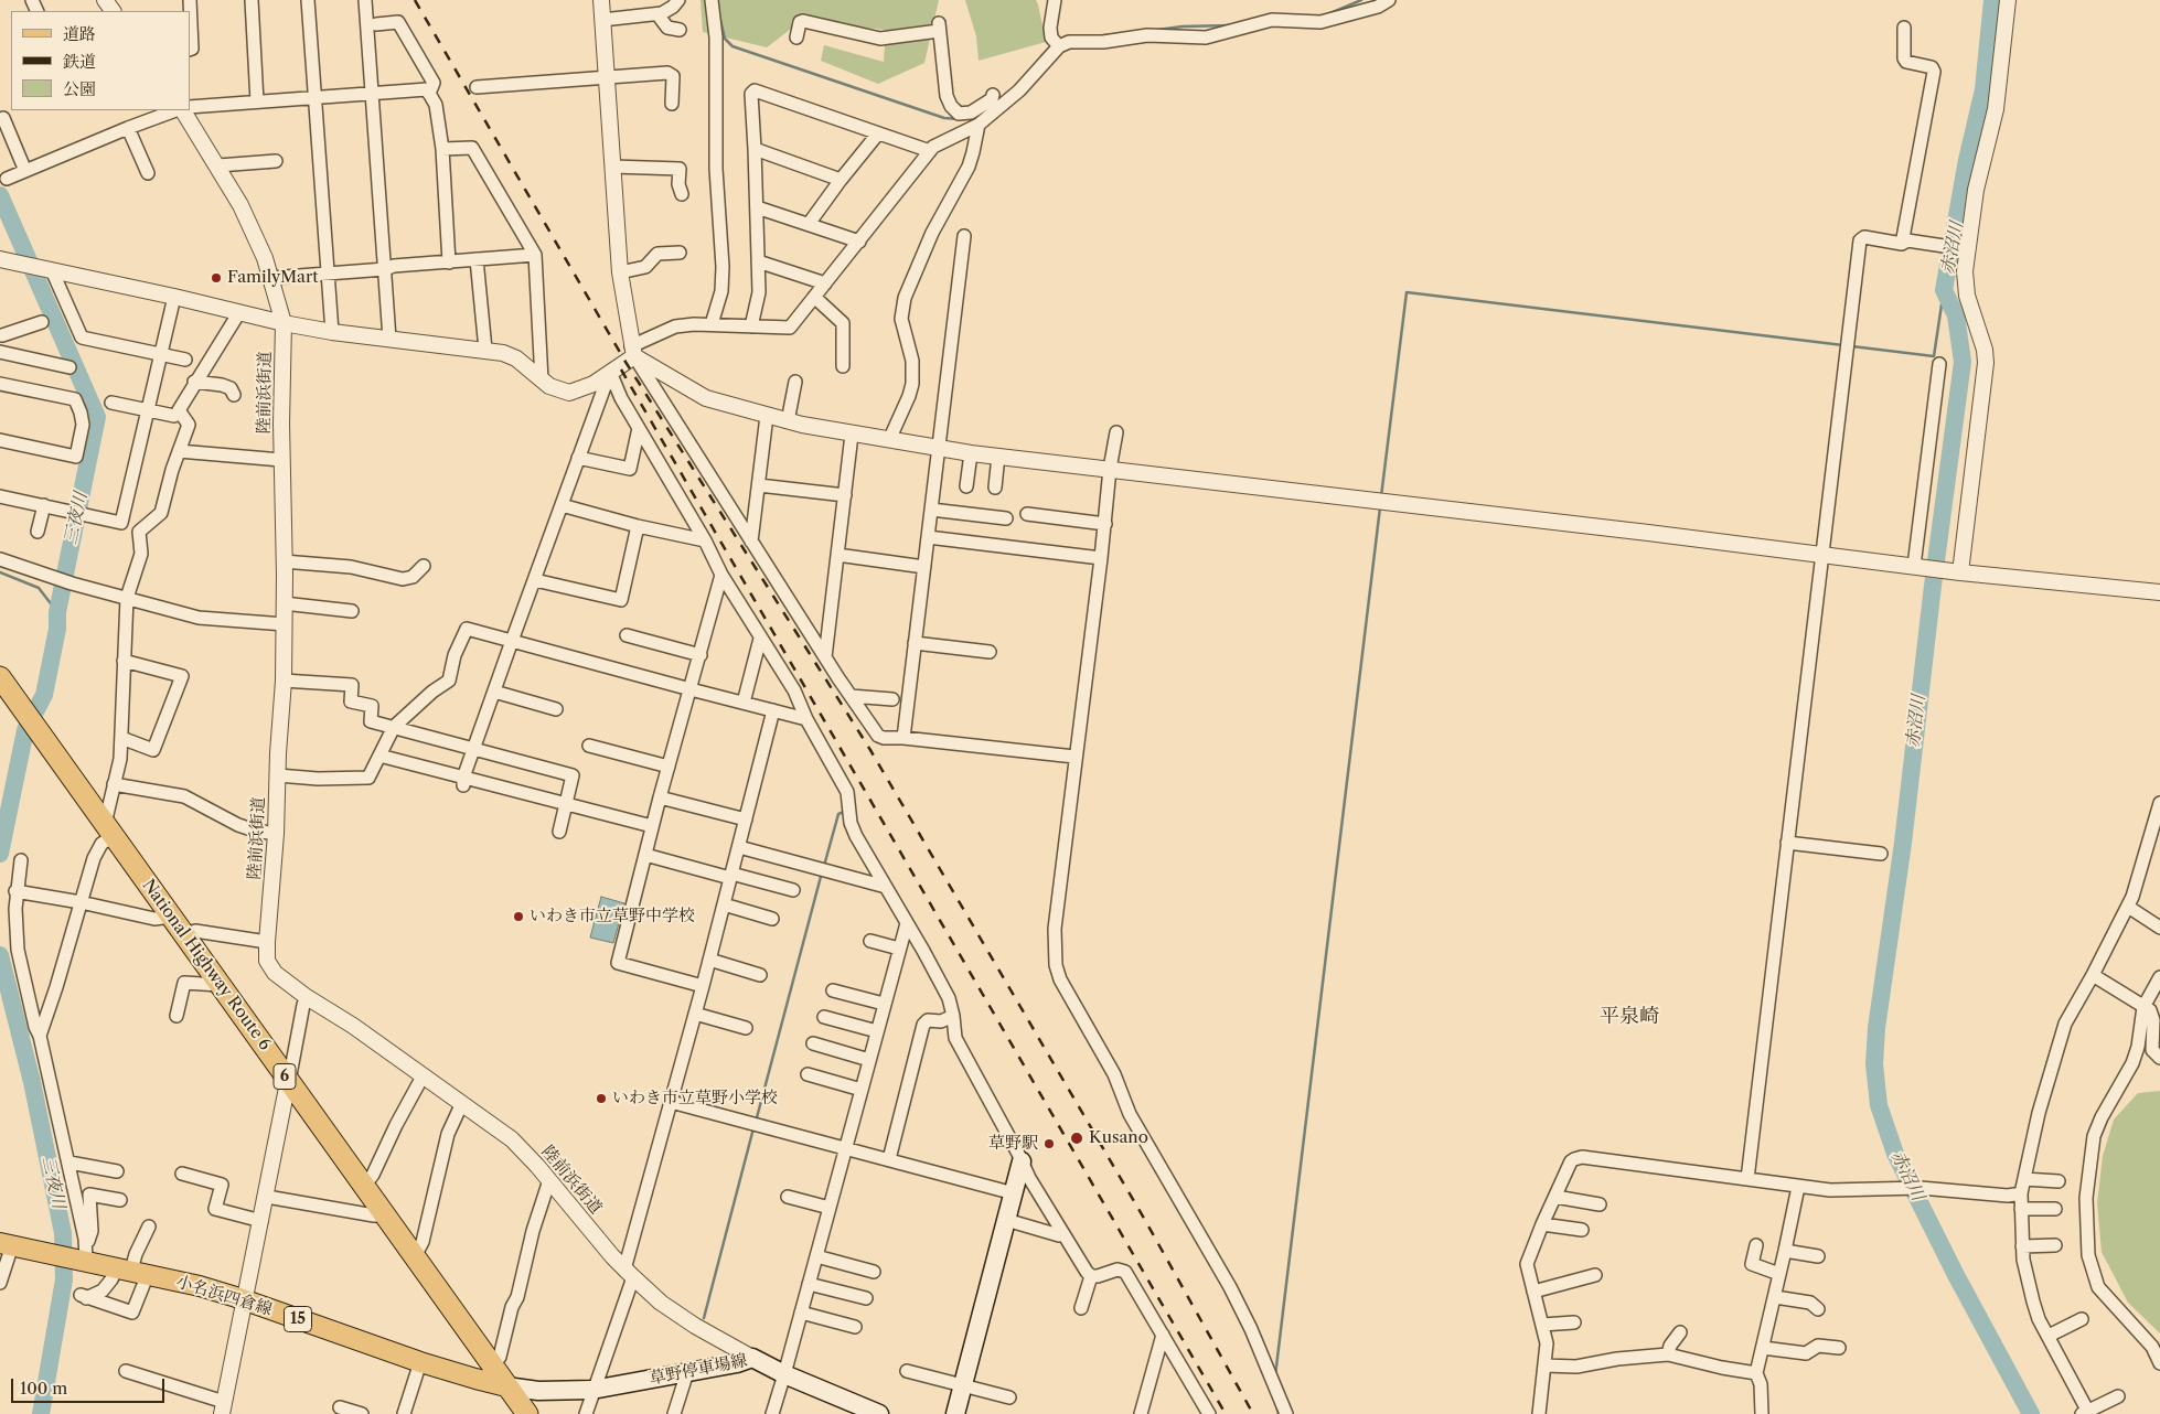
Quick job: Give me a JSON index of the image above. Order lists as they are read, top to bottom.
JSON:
{
  "streets": {
    "highway": ["National Highway Route 6", "6"],
    "main road": ["小名浜四倉線", "15", "草野停車場線"],
    "street": ["陸前浜街道"]
  },
  "crossings": [
    ["陸前浜街道", "草野停車場線"],
    ["National Highway Route 6", "小名浜四倉線"],
    ["National Highway Route 6", "草野停車場線"],
    ["小名浜四倉線", "草野停車場線"]
  ],
  "districts": ["平泉崎"],
  "water": ["赤沼川", "三夜川"],
  "places": [
    "FamilyMart",
    "いわき市立草野中学校",
    "いわき市立草野小学校",
    "Kusano",
    "草野駅"
  ],
  "legend": ["道路", "鉄道", "公園"],
  "scale_bar": "100 m"
}
